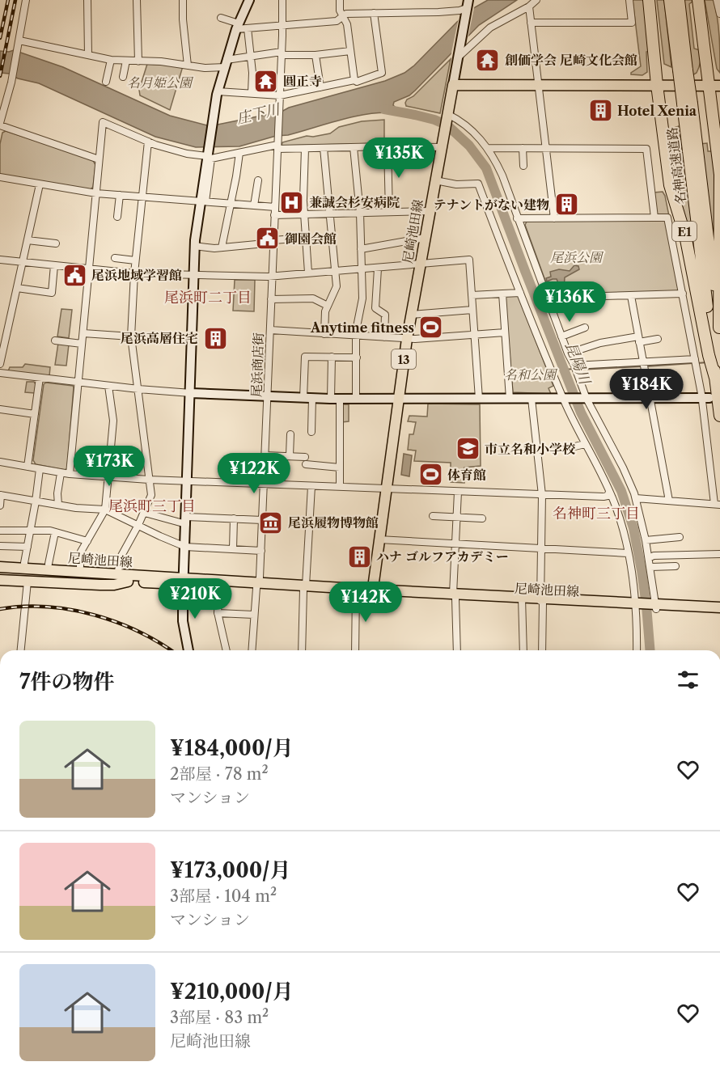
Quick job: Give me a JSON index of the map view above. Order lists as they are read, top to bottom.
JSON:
{
  "streets": {
    "highway": ["名神高速道路", "E1"],
    "main road": ["尼崎池田線", "13"],
    "street": ["尾浜商店街"]
  },
  "crossings": [
    ["名神高速道路", "E1"],
    ["尼崎池田線", "尾浜商店街"]
  ],
  "districts": ["尾浜町二丁目", "尾浜町三丁目", "名神町三丁目"],
  "water": ["庄下川", "昆陽川"],
  "parks": ["名月姫公園", "尾浜公園", "名和公園"],
  "places": {
    "temple": ["創価学会 尼崎文化会館", "圓正寺"],
    "building": [
      "Hotel Xenia",
      "テナントがない建物",
      "尾浜高層住宅",
      "ハナ ゴルフアカデミー"
    ],
    "hospital": ["兼誠会杉安病院"],
    "public building": ["御園会館", "尾浜地域学習館"],
    "sports": ["Anytime fitness", "体育館"],
    "school or university": ["市立名和小学校"],
    "museum": ["尾浜履物博物館"]
  },
  "page": {
    "price": [
      "¥135K",
      "¥136K",
      "¥184K",
      "¥173K",
      "¥122K",
      "¥210K",
      "¥142K"
    ],
    "heading": "7件の物件",
    "list": [
      {
        "name": "¥184,000/月",
        "note": "2部屋 · 78 m² · マンション"
      },
      {
        "name": "¥173,000/月",
        "note": "3部屋 · 104 m² · マンション"
      },
      {
        "name": "¥210,000/月",
        "note": "3部屋 · 83 m² · 尼崎池田線"
      }
    ]
  }
}
